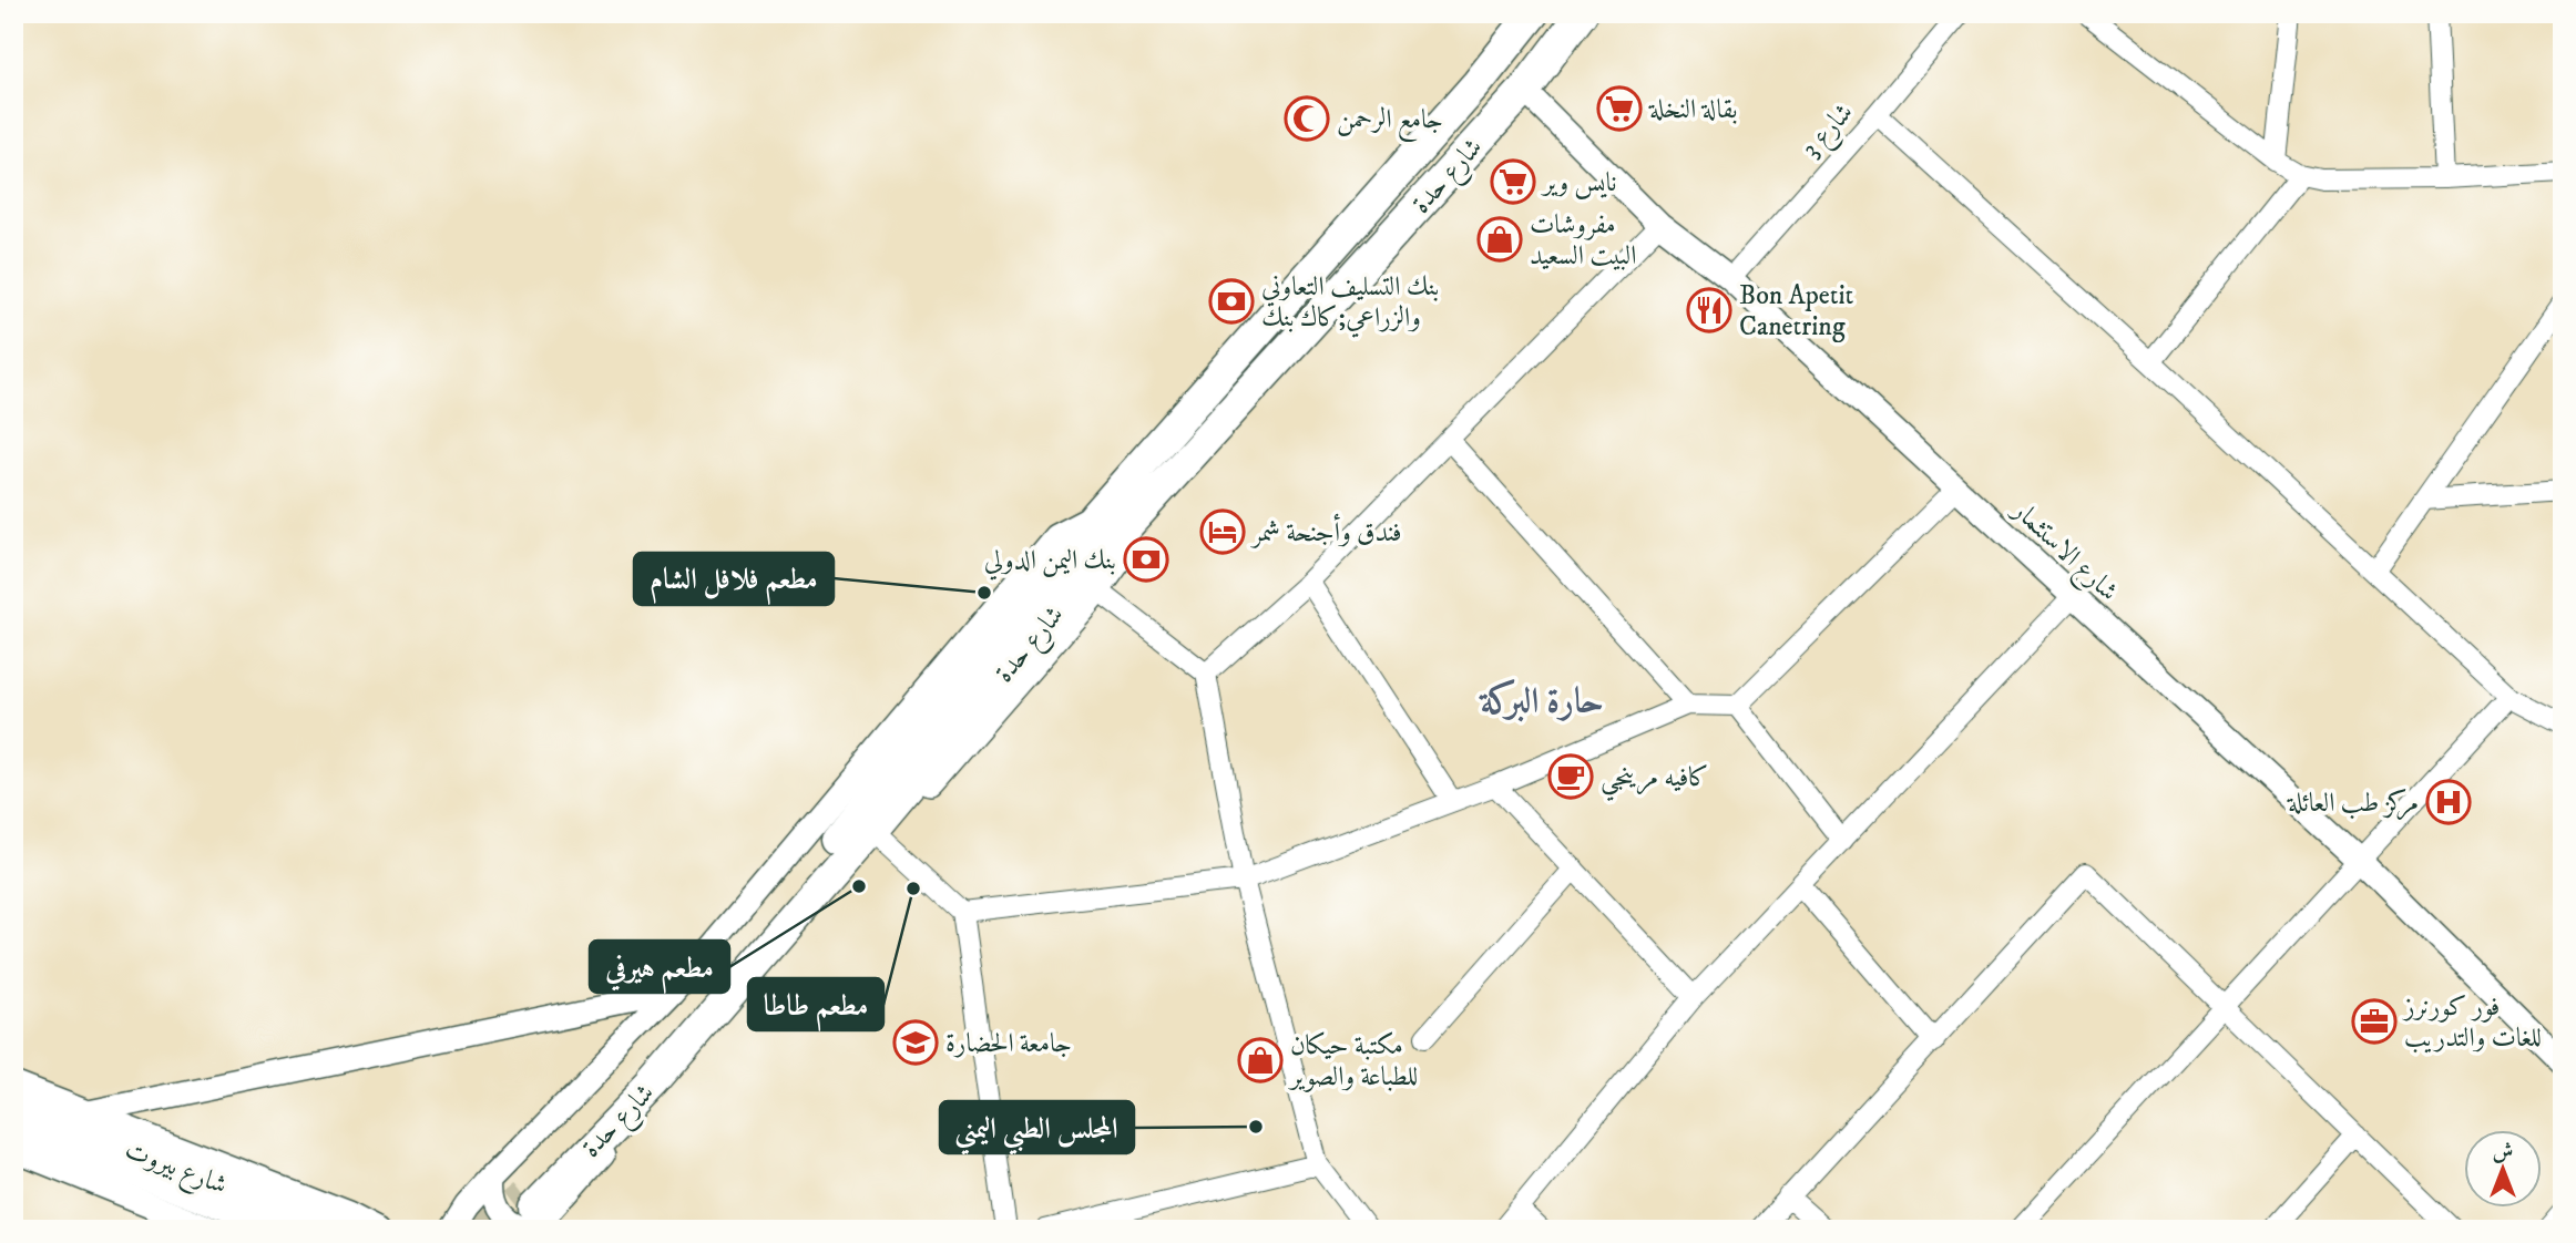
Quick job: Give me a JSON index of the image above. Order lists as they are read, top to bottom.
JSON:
{
  "streets": {
    "main road": ["شارع حدة", "شارع بيروت"],
    "street": ["شارع 3", "شارع الاستثمار"]
  },
  "crossings": [
    ["شارع 3", "شارع الاستثمار"],
    ["شارع حدة", "شارع الاستثمار"]
  ],
  "districts": ["حارة البركة"],
  "places": {
    "supermarket": ["بقالة النخلة", "نايس وير"],
    "mosque": ["جامع الرحمن"],
    "shop": ["مفروشات البيت السعيد", "مكتبة حيكان للطباعة والصوير"],
    "bank": ["بنك التسليف التعاوني والزراعي;كاك بنك", "بنك اليمن الدولي"],
    "restaurant": ["Bon Apetit Canetring"],
    "hotel": ["فندق وأجنحة شمر"],
    "other": [
      "مطعم فلافل الشام",
      "مطعم هيرفي",
      "مطعم طاطا",
      "المجلس الطبي اليمني"
    ],
    "cafe": ["كافيه مرينجي"],
    "hospital": ["مركز طب العائلة"],
    "office": ["فور كورنرز للغات والتدريب"],
    "school or university": ["جامعة الحضارة"]
  },
  "north": "top"
}
